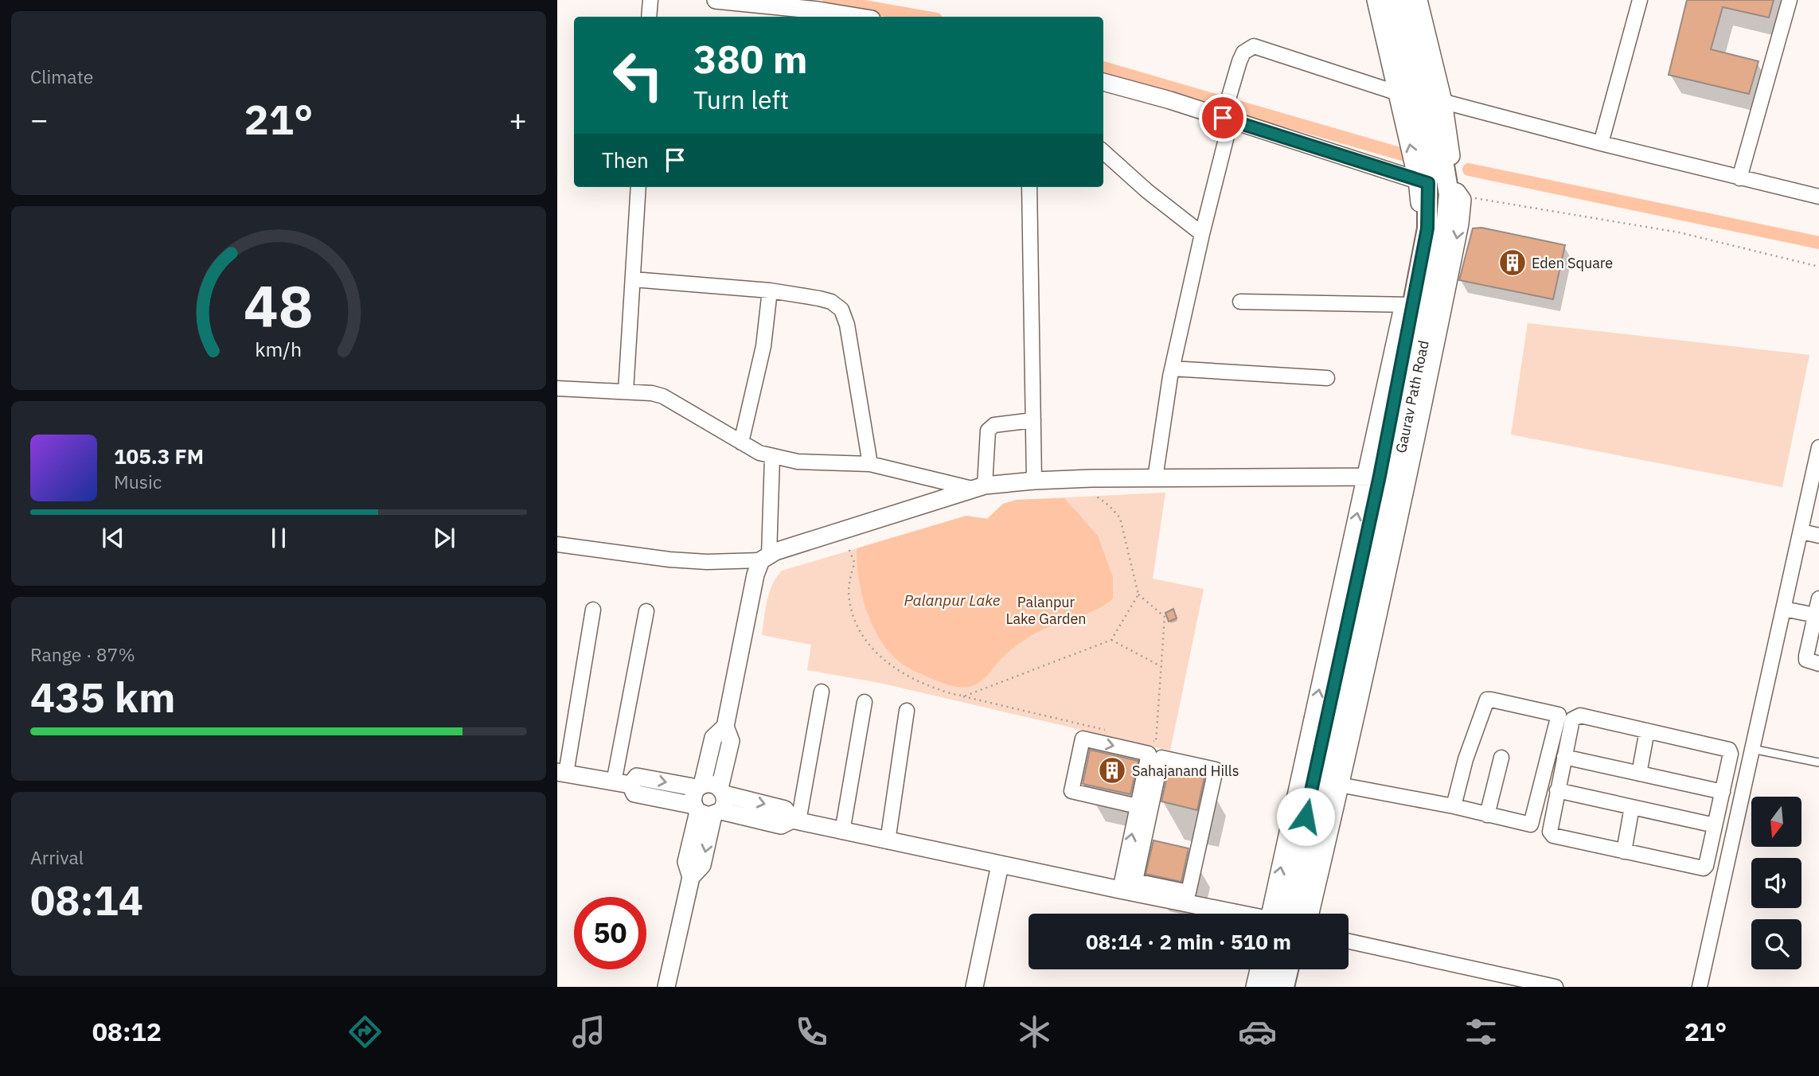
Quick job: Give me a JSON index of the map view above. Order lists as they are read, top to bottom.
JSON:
{
  "streets": {
    "main road": ["Gaurav Path Road"]
  },
  "water": ["Palanpur Lake"],
  "parks": ["Palanpur Lake Garden"],
  "places": {
    "building": ["Eden Square", "Sahajanand Hills"]
  },
  "north": "bottom",
  "page": {
    "tile": [
      "Climate",
      ["Range · 87%", "435 km"],
      ["Arrival", "08:14"]
    ],
    "turn": ["380 m", "Turn left"],
    "heat": ["−", "21°", "+"],
    "then": "Then",
    "song": ["105.3 FM", "Music"],
    "limit": "50",
    "trip": "08:14 · 2 min · 510 m",
    "tabs": ["08:12", "21°"],
    "gauge": ["48", "km/h"]
  }
}
